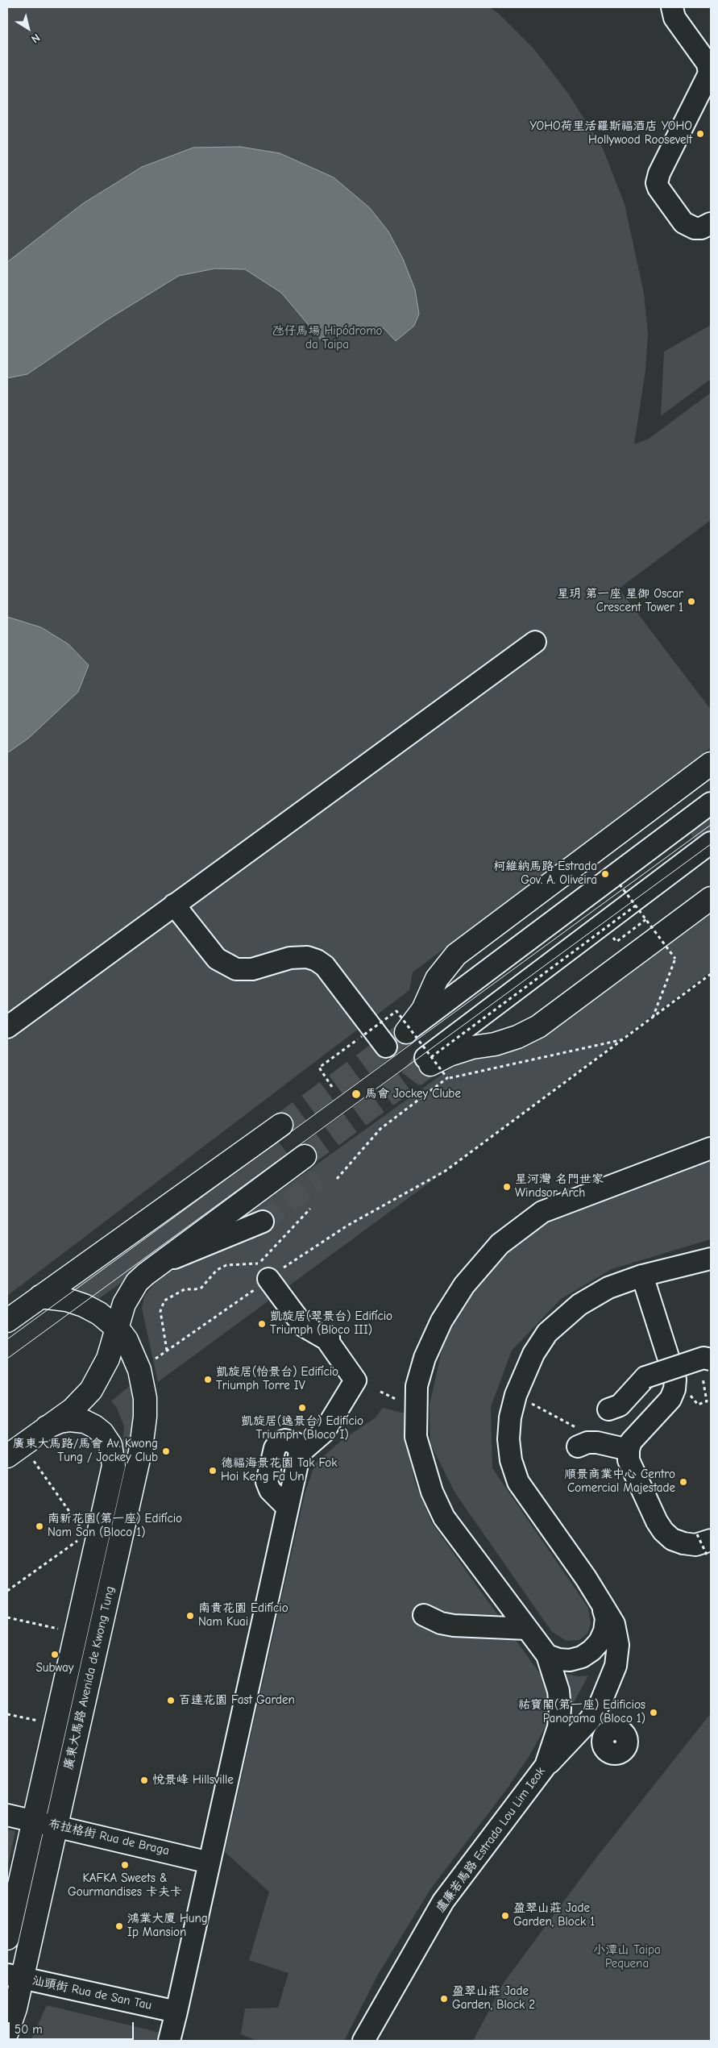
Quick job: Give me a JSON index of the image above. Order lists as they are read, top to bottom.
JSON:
{
  "streets": {
    "main road": ["廣東大馬路 Avenida de Kwong Tung"],
    "street": ["布拉格街 Rua de Braga", "盧廉若馬路 Estrada Lou Lim Ieok", "汕頭街 Rua de San Tau"]
  },
  "crossings": [
    ["廣東大馬路 Avenida de Kwong Tung", "布拉格街 Rua de Braga"],
    ["廣東大馬路 Avenida de Kwong Tung", "汕頭街 Rua de San Tau"]
  ],
  "parks": ["氹仔馬場 Hipódromo da Taipa", "小潭山 Taipa Pequena"],
  "places": [
    "YOHO荷里活羅斯福酒店 YOHO Hollywood Roosevelt",
    "星玥 第一座 星御 Oscar Crescent Tower 1",
    "柯維納馬路 Estrada Gov. A. Oliveira",
    "馬會 Jockey Clube",
    "星河灣 名門世家 Windsor Arch",
    "凱旋居(翠景台) Edifício Triumph (Bloco III)",
    "凱旋居(怡景台) Edifício Triumph Torre IV",
    "凱旋居(逸景台) Edifício Triumph (Bloco I)",
    "廣東大馬路/馬會 Av. Kwong Tung / Jockey Club",
    "德福海景花園 Tak Fok Hoi Keng Fa Un",
    "順景商業中心 Centro Comercial Majestade",
    "南新花園(第一座) Edifício Nam San (Bloco 1)",
    "南貴花園 Edifício Nam Kuai",
    "Subway",
    "百達花園 Fast Garden",
    "祐寶閣(第一座) Edificios Panorama (Bloco 1)",
    "悅景峰 Hillsville",
    "KAFKA Sweets & Gourmandises 卡夫卡",
    "盈翠山莊 Jade Garden, Block 1",
    "鴻業大廈 Hung Ip Mansion",
    "盈翠山莊 Jade Garden, Block 2"
  ],
  "scale_bar": "50 m",
  "north": "bottom right"
}
